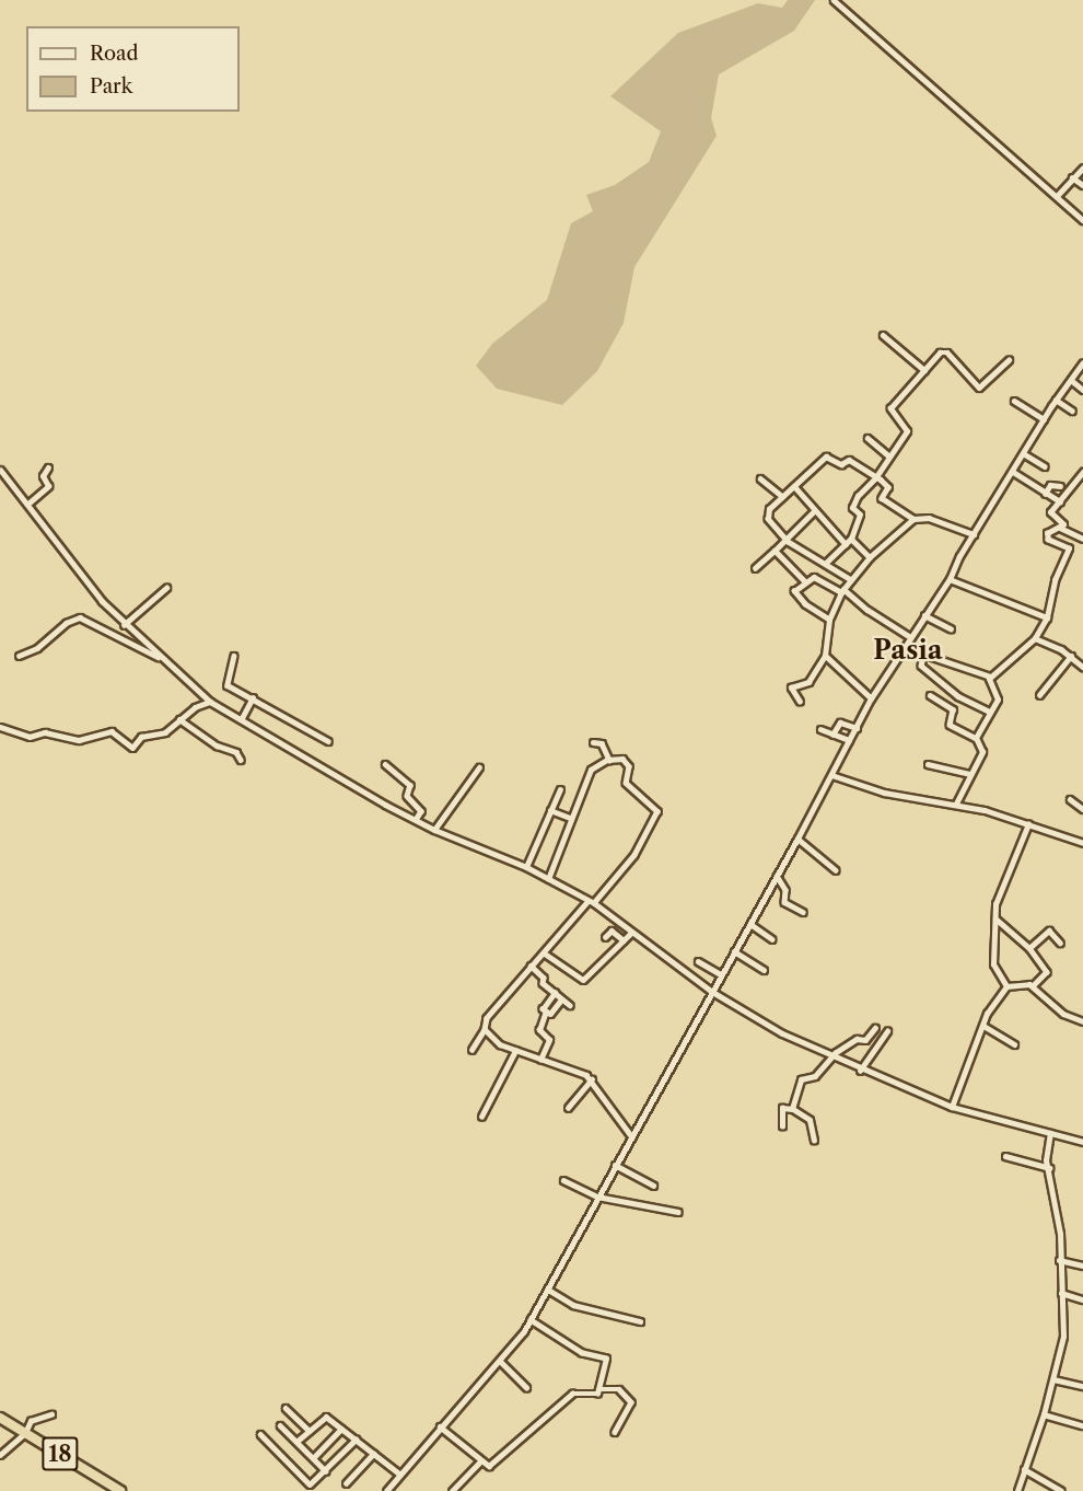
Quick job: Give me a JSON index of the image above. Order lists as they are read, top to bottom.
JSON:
{
  "streets": {
    "highway": ["18"]
  },
  "districts": ["Pasia"],
  "legend": ["Road", "Park"]
}
